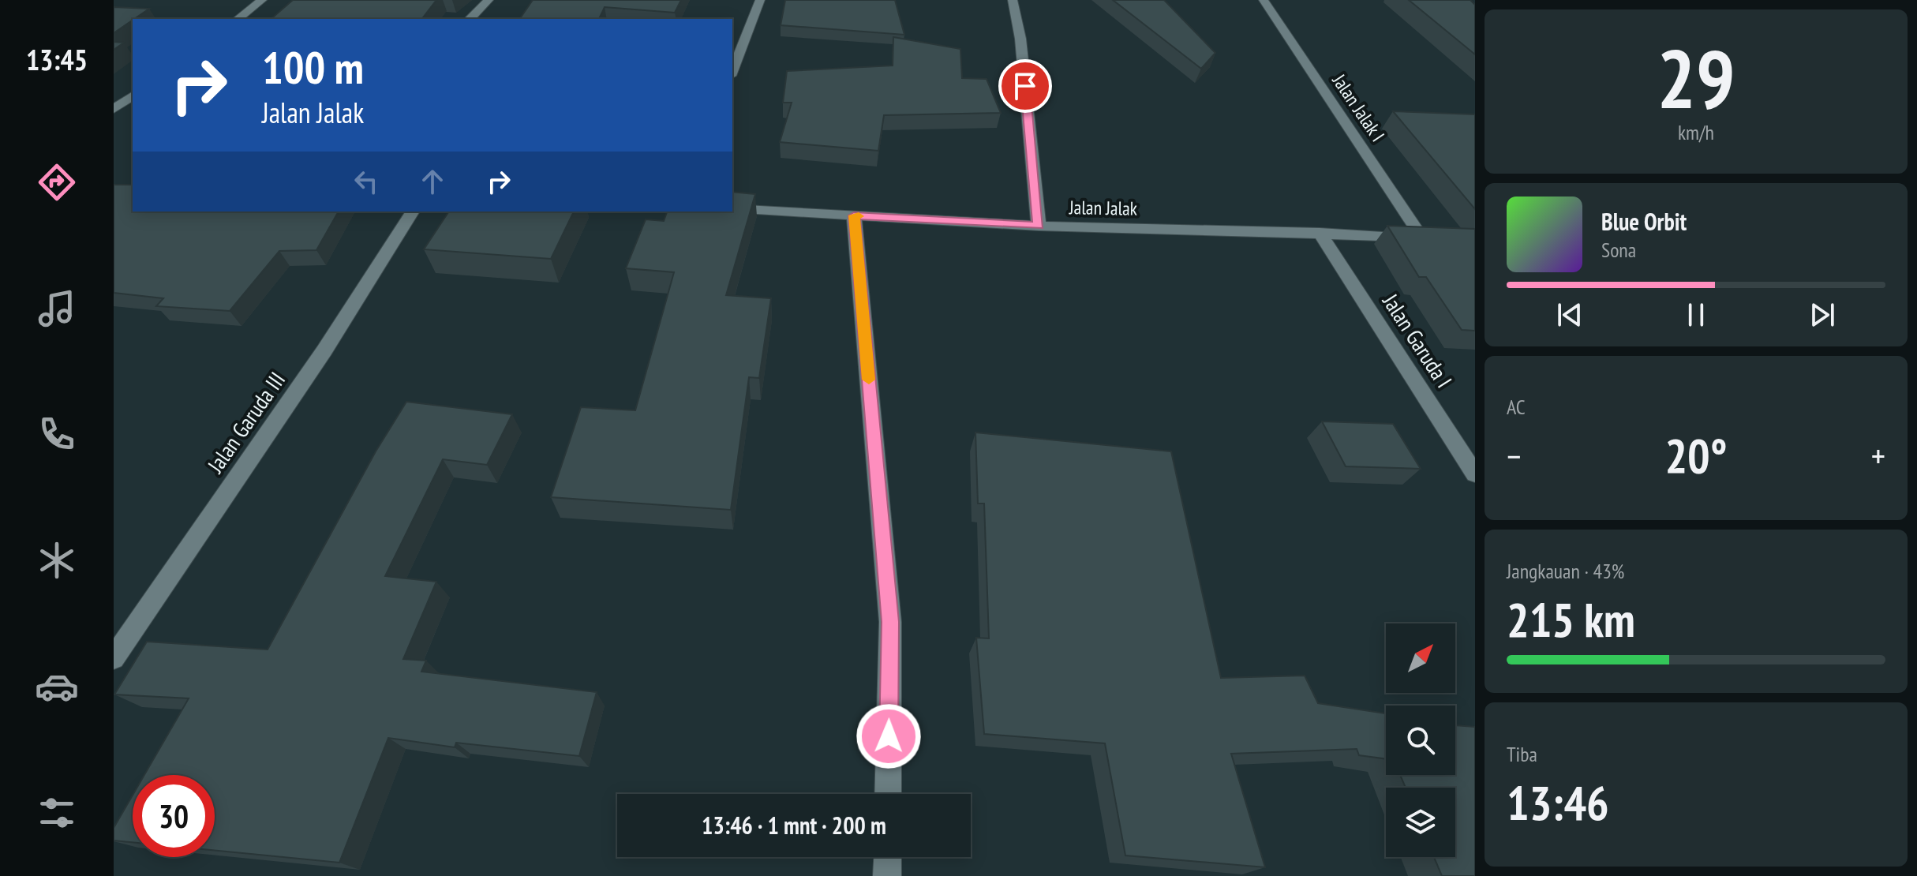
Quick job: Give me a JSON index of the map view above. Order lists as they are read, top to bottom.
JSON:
{
  "streets": {
    "street": [
      "Jalan Jalak I",
      "Jalan Jalak",
      "Jalan Garuda I",
      "Jalan Garuda III"
    ]
  },
  "crossings": [
    ["Jalan Jalak I", "Jalan Jalak"],
    ["Jalan Jalak", "Jalan Garuda I"]
  ],
  "north": "top right",
  "page": {
    "tabs": "13:45",
    "tile": [
      ["29", "km/h"],
      "AC",
      ["Jangkauan · 43%", "215 km"],
      ["Tiba", "13:46"]
    ],
    "turn": ["100 m", "Jalan Jalak"],
    "song": ["Blue Orbit", "Sona"],
    "heat": ["−", "20°", "+"],
    "limit": "30",
    "trip": "13:46 · 1 mnt · 200 m"
  }
}
